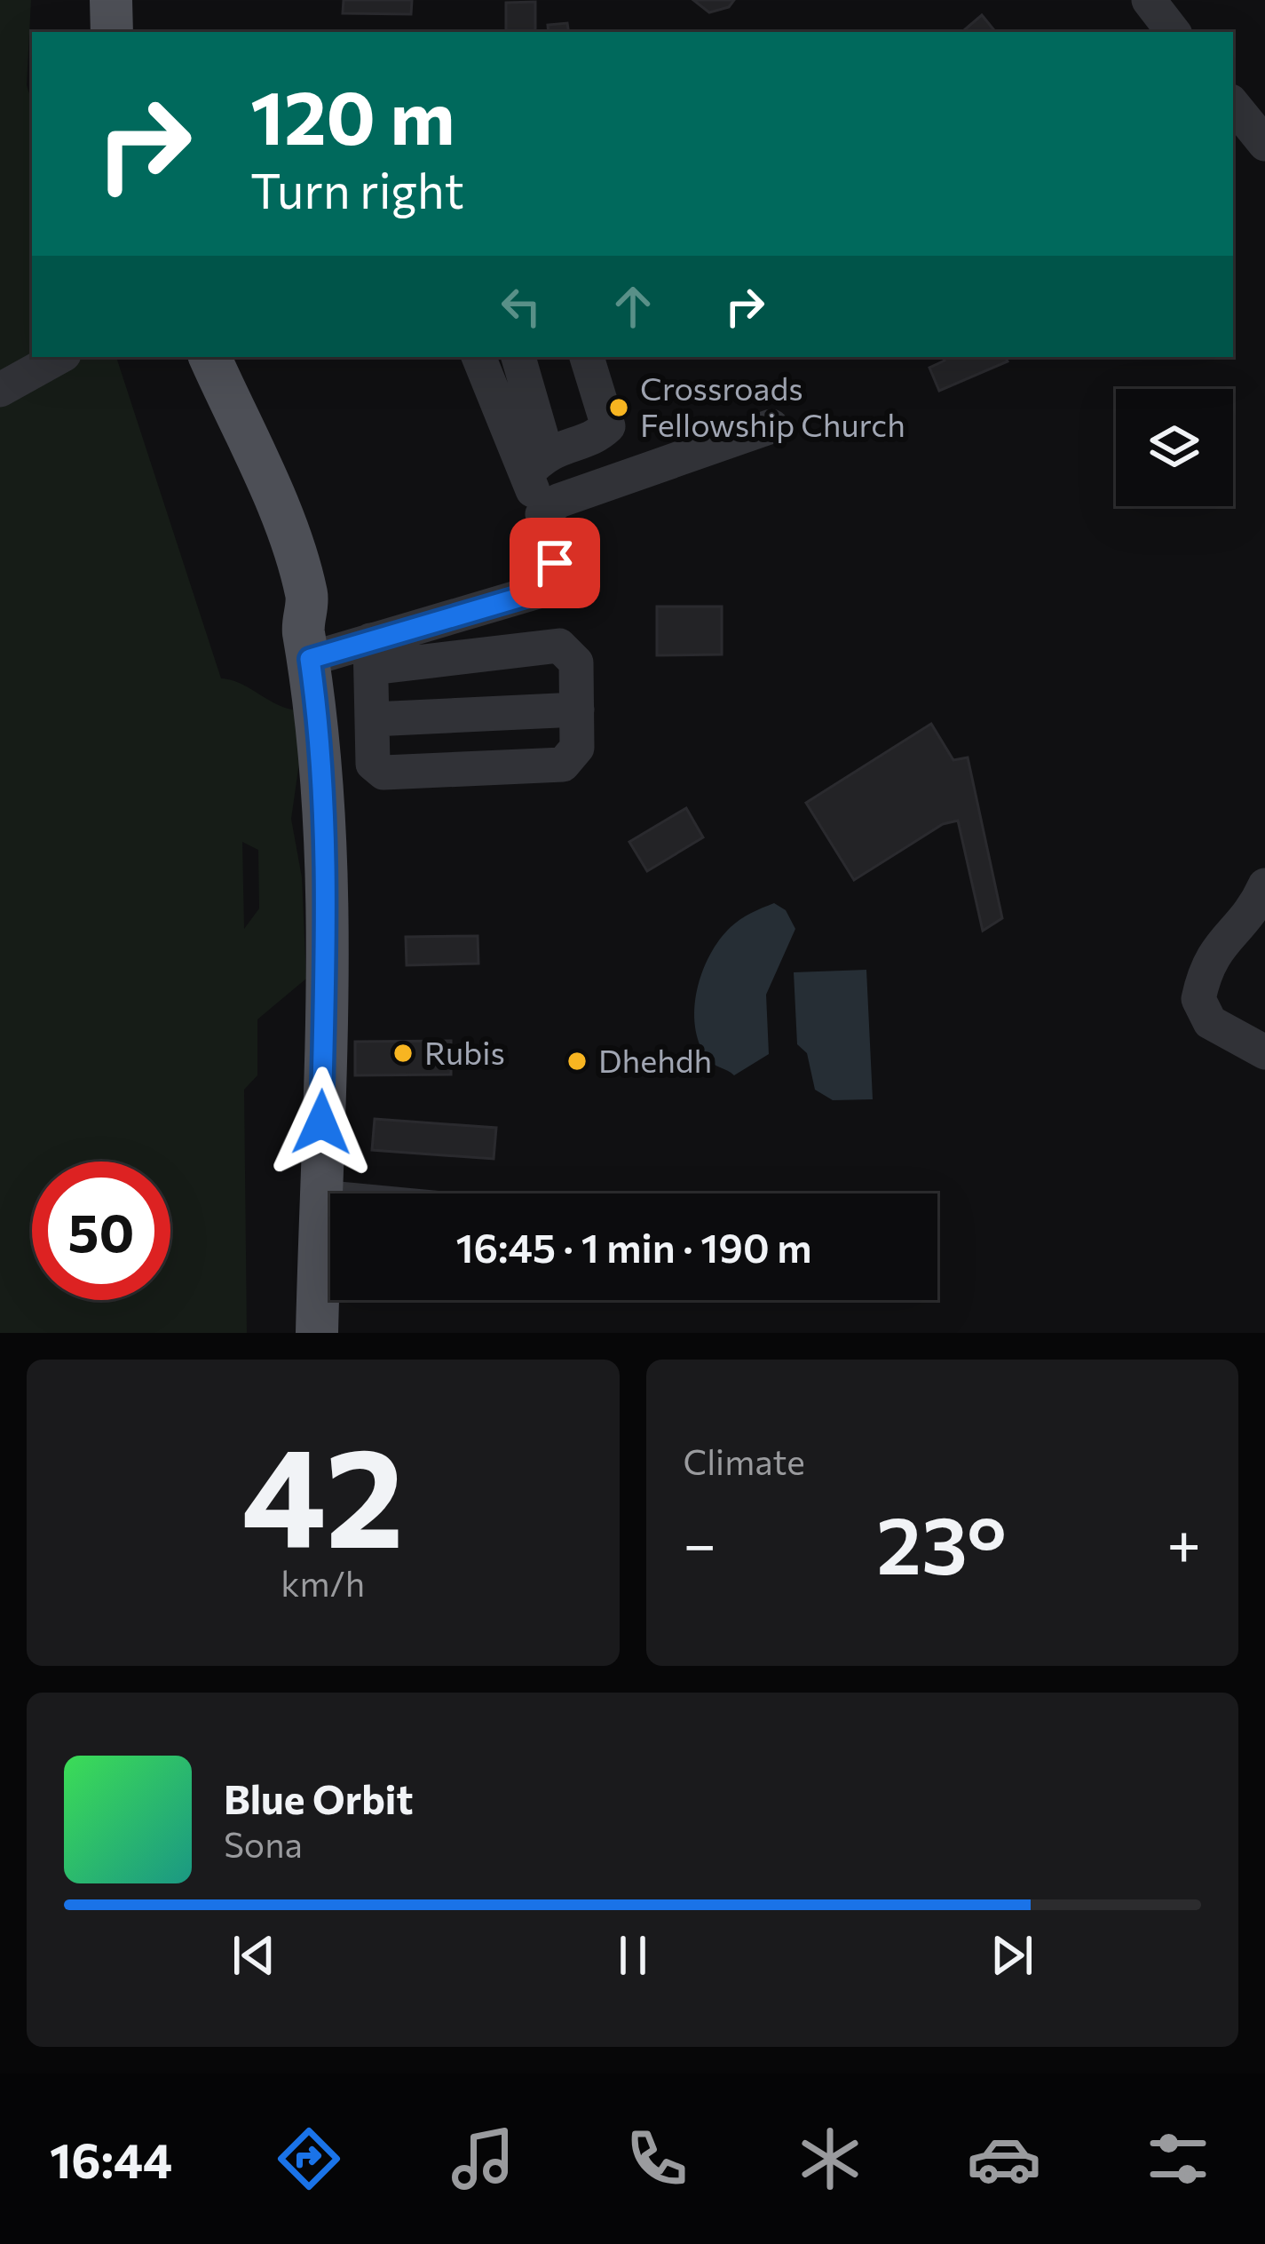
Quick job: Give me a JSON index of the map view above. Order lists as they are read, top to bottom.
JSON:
{
  "places": ["Crossroads Fellowship Church", "Rubis", "Dhehdh"],
  "page": {
    "turn": ["120 m", "Turn right"],
    "limit": "50",
    "trip": "16:45 · 1 min · 190 m",
    "tile": [
      ["42", "km/h"],
      "Climate"
    ],
    "heat": ["−", "23°", "+"],
    "song": ["Blue Orbit", "Sona"],
    "tabs": "16:44"
  }
}
